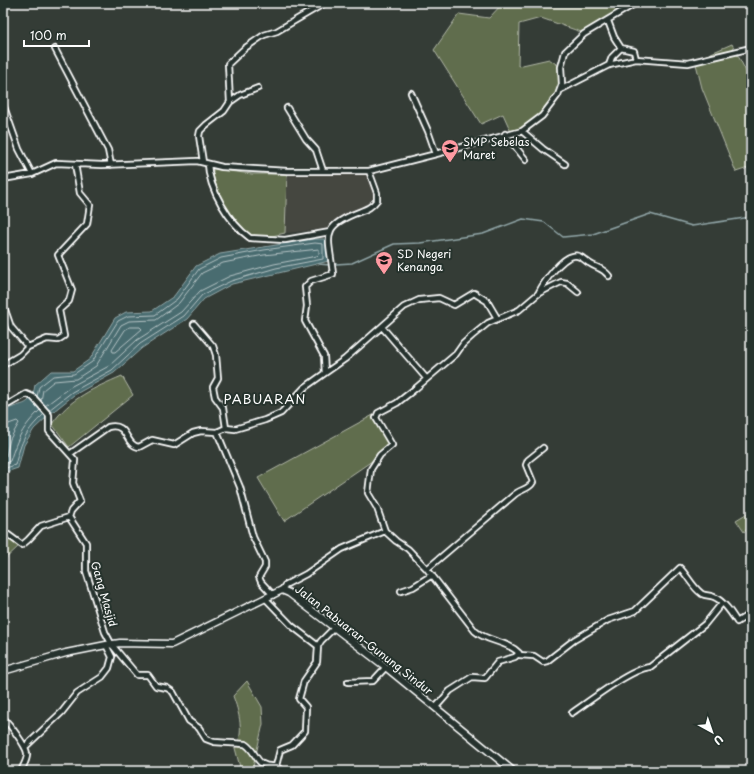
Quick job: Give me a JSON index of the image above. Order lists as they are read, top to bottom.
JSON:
{
  "streets": {
    "street": ["Gang Masjid", "Jalan Pabuaran–Gunung Sindur"]
  },
  "crossings": [
    ["Gang Masjid", "Jalan Pabuaran–Gunung Sindur"]
  ],
  "districts": ["PABUARAN"],
  "places": {
    "school or university": ["SMP Sebelas Maret", "SD Negeri Kenanga"]
  },
  "scale_bar": "100 m",
  "north": "bottom right"
}
